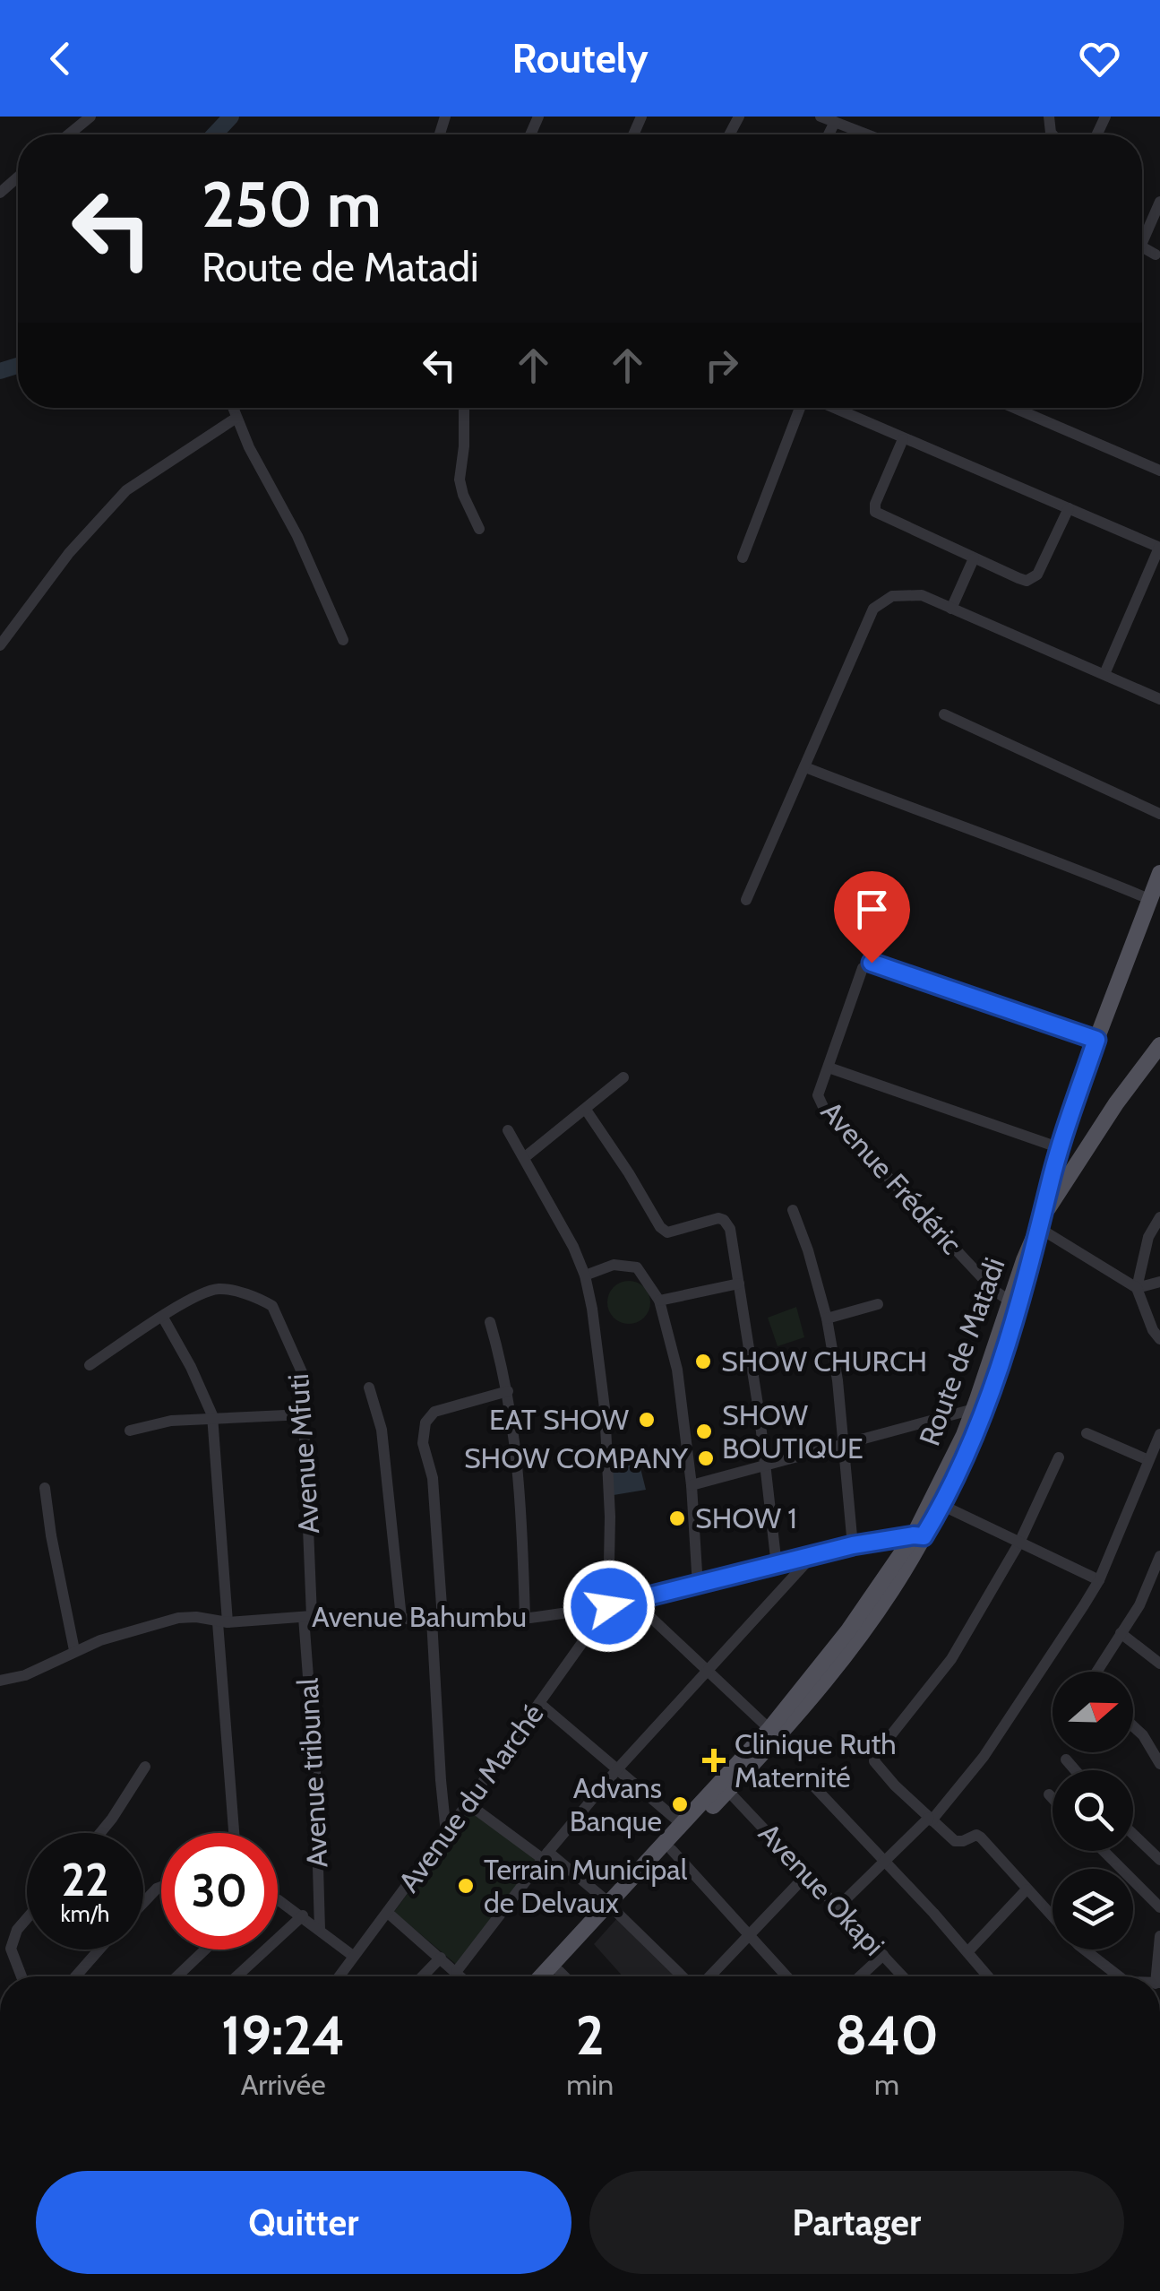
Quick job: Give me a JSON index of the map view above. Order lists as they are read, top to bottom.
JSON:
{
  "streets": {
    "main road": ["Route de Matadi"],
    "street": [
      "Avenue Frédéric",
      "Avenue Mfuti",
      "Avenue Bahumbu",
      "Avenue tribunal",
      "Avenue du Marché",
      "Avenue Okapi"
    ]
  },
  "crossings": [
    ["Avenue Frédéric", "Route de Matadi"],
    ["Route de Matadi", "Avenue Bahumbu"],
    ["Route de Matadi", "Avenue Okapi"],
    ["Avenue Mfuti", "Avenue Bahumbu"],
    ["Avenue Mfuti", "Avenue tribunal"],
    ["Avenue Bahumbu", "Avenue tribunal"],
    ["Avenue Bahumbu", "Avenue du Marché"]
  ],
  "places": {
    "other": [
      "SHOW CHURCH",
      "EAT SHOW",
      "SHOW BOUTIQUE",
      "SHOW COMPANY",
      "SHOW 1",
      "Advans Banque",
      "Terrain Municipal de Delvaux"
    ],
    "health": ["Clinique Ruth Maternité"]
  },
  "north": "right",
  "page": {
    "header": "Routely",
    "turn": ["250 m", "Route de Matadi"],
    "speed": "22 km/h",
    "limit": "30",
    "eta": [
      "19:24",
      "Arrivée",
      "2",
      "min",
      "840",
      "m"
    ],
    "buttons": ["Quitter", "Partager"]
  }
}
